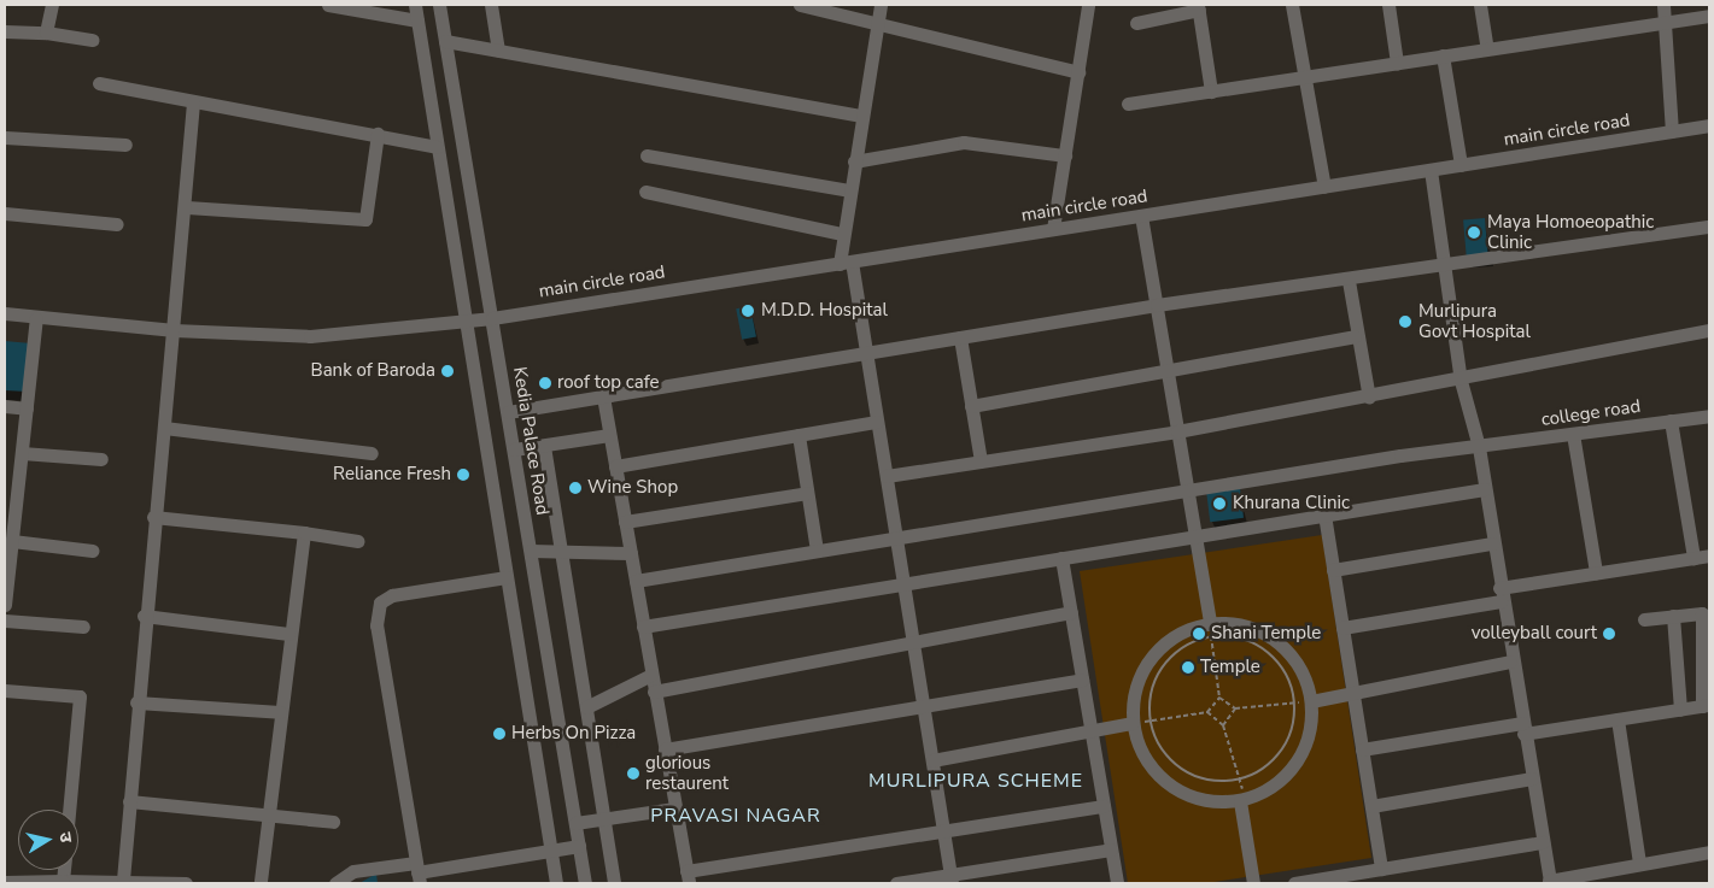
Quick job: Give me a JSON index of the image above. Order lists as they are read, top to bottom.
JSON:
{
  "streets": {
    "street": ["main circle road", "college road", "Kedia Palace Road"]
  },
  "crossings": [
    ["main circle road", "Kedia Palace Road"]
  ],
  "districts": ["MURLIPURA SCHEME", "PRAVASI NAGAR"],
  "places": [
    "Maya Homoeopathic Clinic",
    "M.D.D. Hospital",
    "Murlipura Govt Hospital",
    "Bank of Baroda",
    "roof top cafe",
    "Reliance Fresh",
    "Wine Shop",
    "Khurana Clinic",
    "Shani Temple",
    "volleyball court",
    "Temple",
    "Herbs On Pizza",
    "glorious restaurent"
  ],
  "north": "right"
}
